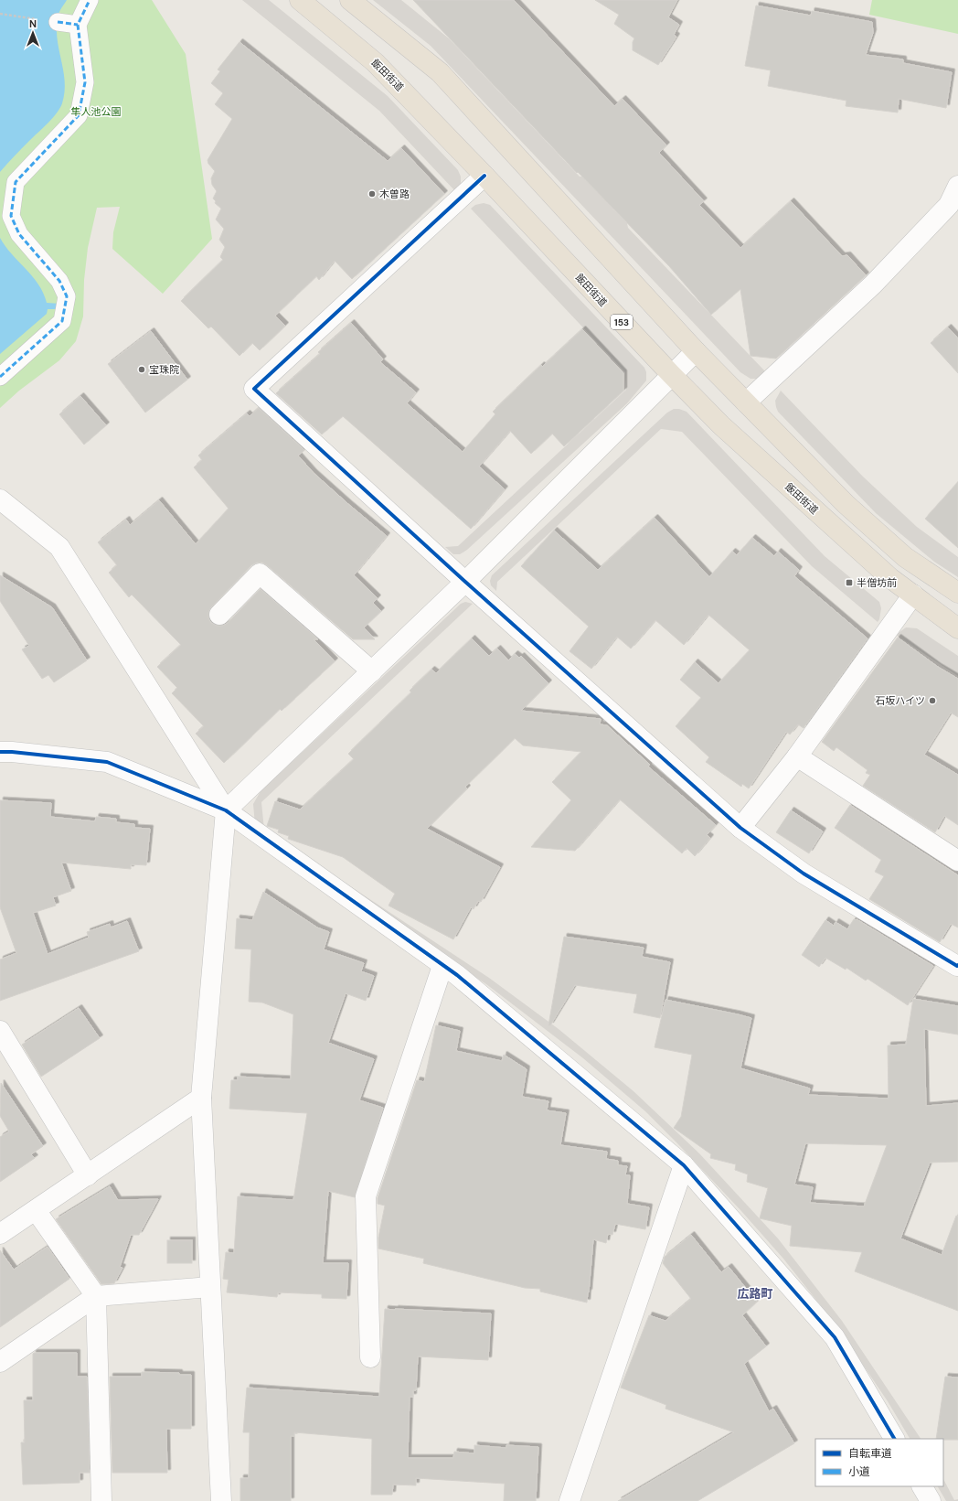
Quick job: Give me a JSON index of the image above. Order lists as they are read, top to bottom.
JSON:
{
  "streets": {
    "highway": ["飯田街道", "153"]
  },
  "districts": ["広路町"],
  "parks": ["隼人池公園"],
  "places": {
    "other": ["木曽路", "宝珠院", "石坂ハイツ"],
    "transit": ["半僧坊前"]
  },
  "legend": ["自転車道", "小道"],
  "north": "top"
}
